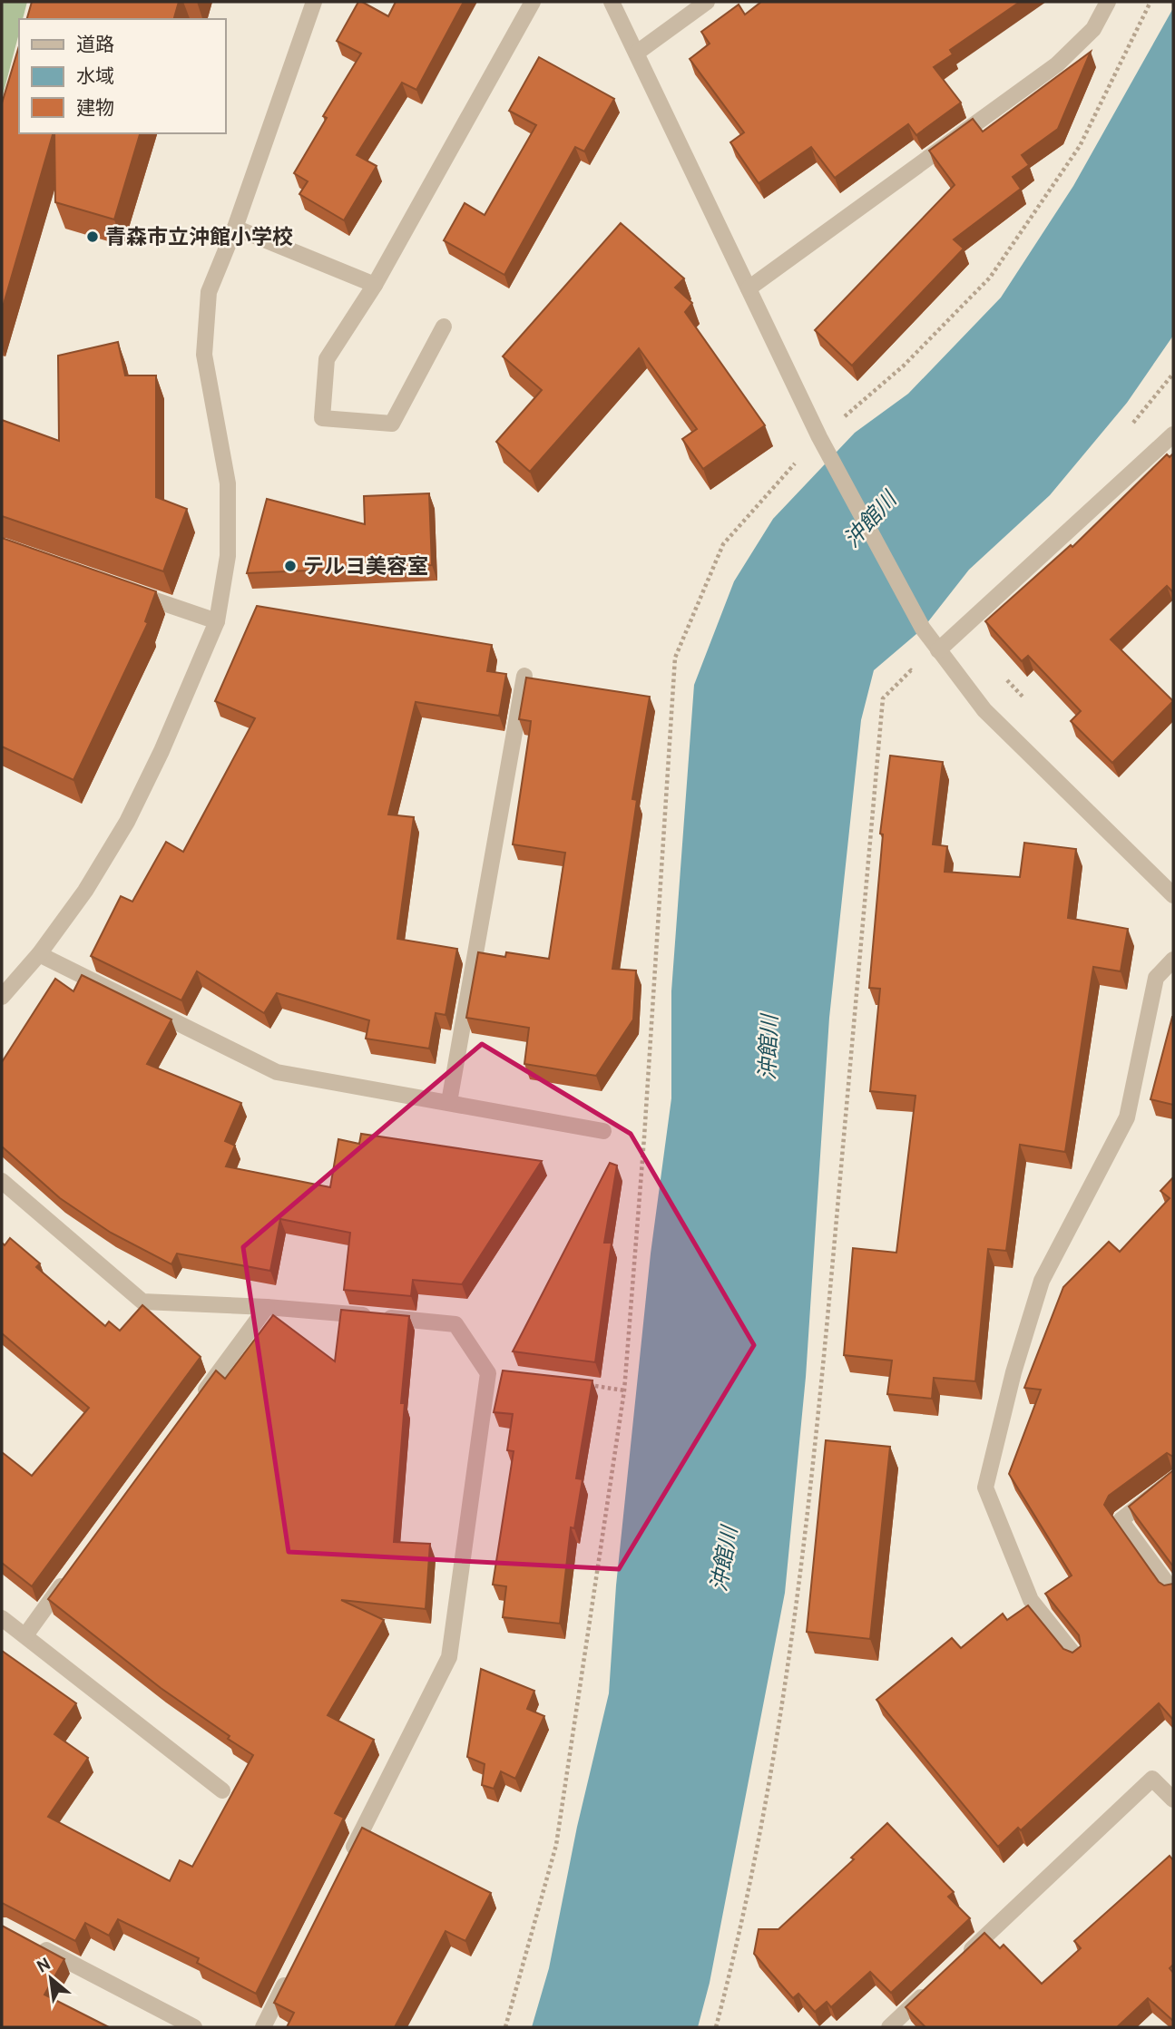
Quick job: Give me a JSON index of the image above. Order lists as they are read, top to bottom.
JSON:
{
  "water": ["沖館川"],
  "places": ["青森市立沖館小学校", "テルヨ美容室"],
  "legend": ["道路", "水域", "建物"],
  "north": "top left"
}
